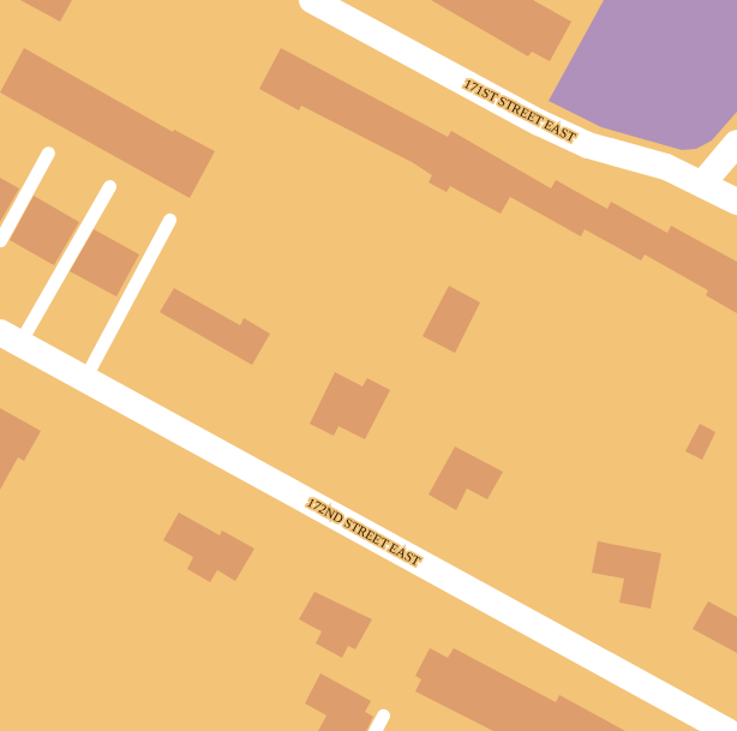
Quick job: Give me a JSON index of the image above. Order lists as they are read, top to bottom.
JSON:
{
  "streets": {
    "street": ["171ST STREET EAST", "172ND STREET EAST"]
  }
}
